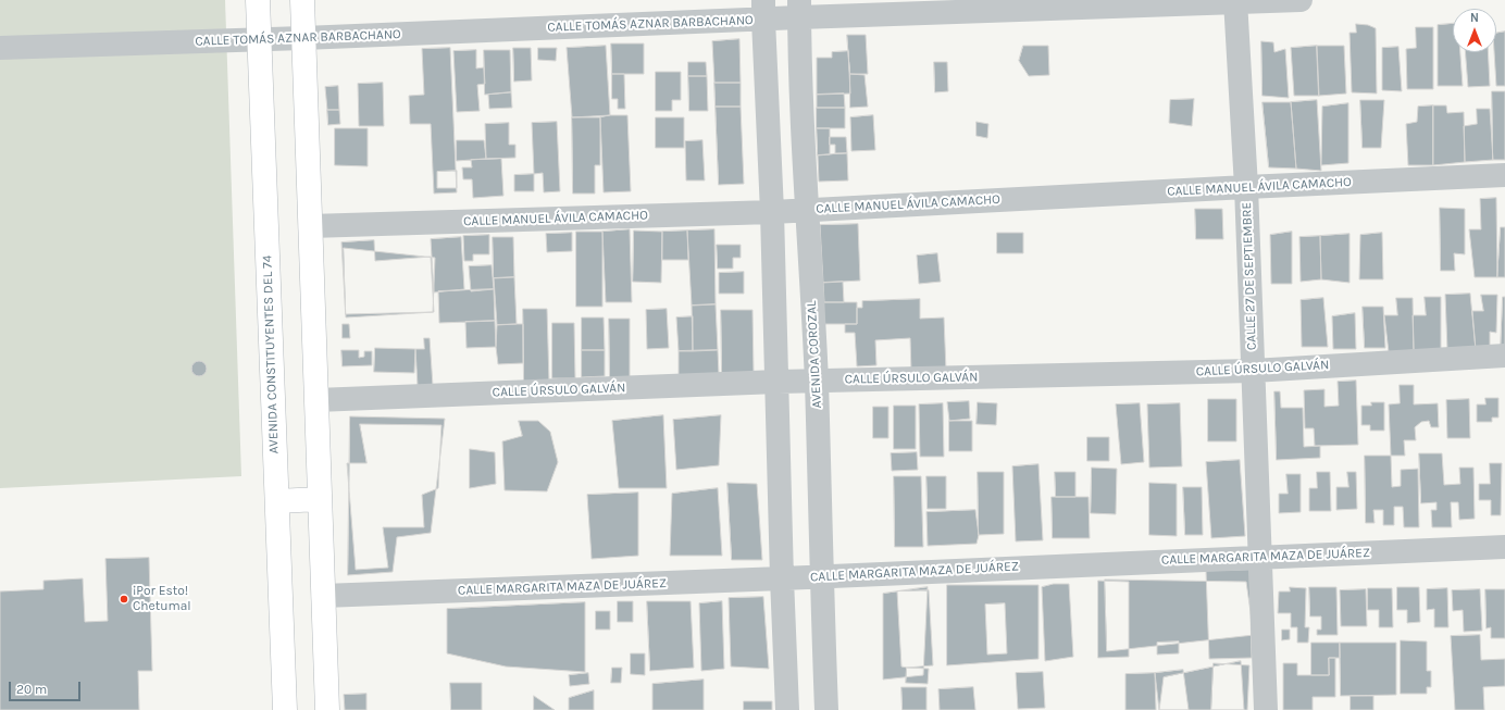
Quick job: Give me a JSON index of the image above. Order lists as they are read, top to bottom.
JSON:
{
  "streets": {
    "main road": ["AVENIDA CONSTITUYENTES DEL 74"],
    "street": [
      "CALLE TOMÁS AZNAR BARBACHANO",
      "CALLE MANUEL ÁVILA CAMACHO",
      "CALLE 27 DE SEPTIEMBRE",
      "AVENIDA COROZAL",
      "CALLE ÚRSULO GALVÁN",
      "CALLE MARGARITA MAZA DE JUÁREZ"
    ]
  },
  "crossings": [
    ["CALLE TOMÁS AZNAR BARBACHANO", "CALLE 27 DE SEPTIEMBRE"],
    ["CALLE TOMÁS AZNAR BARBACHANO", "AVENIDA CONSTITUYENTES DEL 74"],
    ["CALLE TOMÁS AZNAR BARBACHANO", "AVENIDA COROZAL"],
    ["CALLE MANUEL ÁVILA CAMACHO", "CALLE 27 DE SEPTIEMBRE"],
    ["CALLE MANUEL ÁVILA CAMACHO", "AVENIDA COROZAL"],
    ["CALLE 27 DE SEPTIEMBRE", "CALLE ÚRSULO GALVÁN"],
    ["CALLE 27 DE SEPTIEMBRE", "CALLE MARGARITA MAZA DE JUÁREZ"],
    ["AVENIDA COROZAL", "CALLE ÚRSULO GALVÁN"],
    ["AVENIDA COROZAL", "CALLE MARGARITA MAZA DE JUÁREZ"]
  ],
  "places": ["¡Por Esto! Chetumal"],
  "scale_bar": "20 m",
  "north": "top"
}
